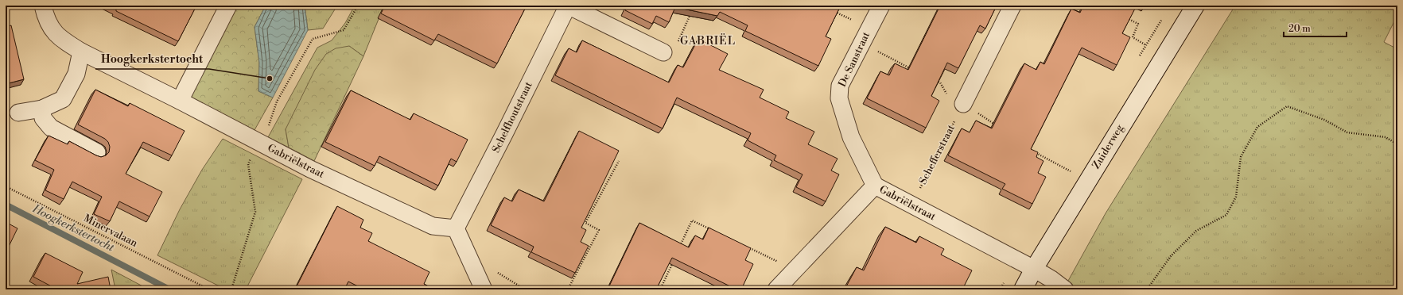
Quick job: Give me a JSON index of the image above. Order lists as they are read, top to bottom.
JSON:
{
  "streets": {
    "street": [
      "De Sanstraat",
      "Schelfhoutstraat",
      "Zuiderweg",
      "Gabriëlstraat"
    ],
    "path": ["Schefferstraat", "Minervalaan"]
  },
  "crossings": [
    ["De Sanstraat", "Gabriëlstraat"],
    ["Schelfhoutstraat", "Gabriëlstraat"],
    ["Zuiderweg", "Gabriëlstraat"],
    ["Schefferstraat", "Gabriëlstraat"]
  ],
  "districts": ["GABRIËL"],
  "water": ["Hoogkerkstertocht"],
  "places": ["Hoogkerkstertocht"],
  "scale_bar": "20 m"
}
